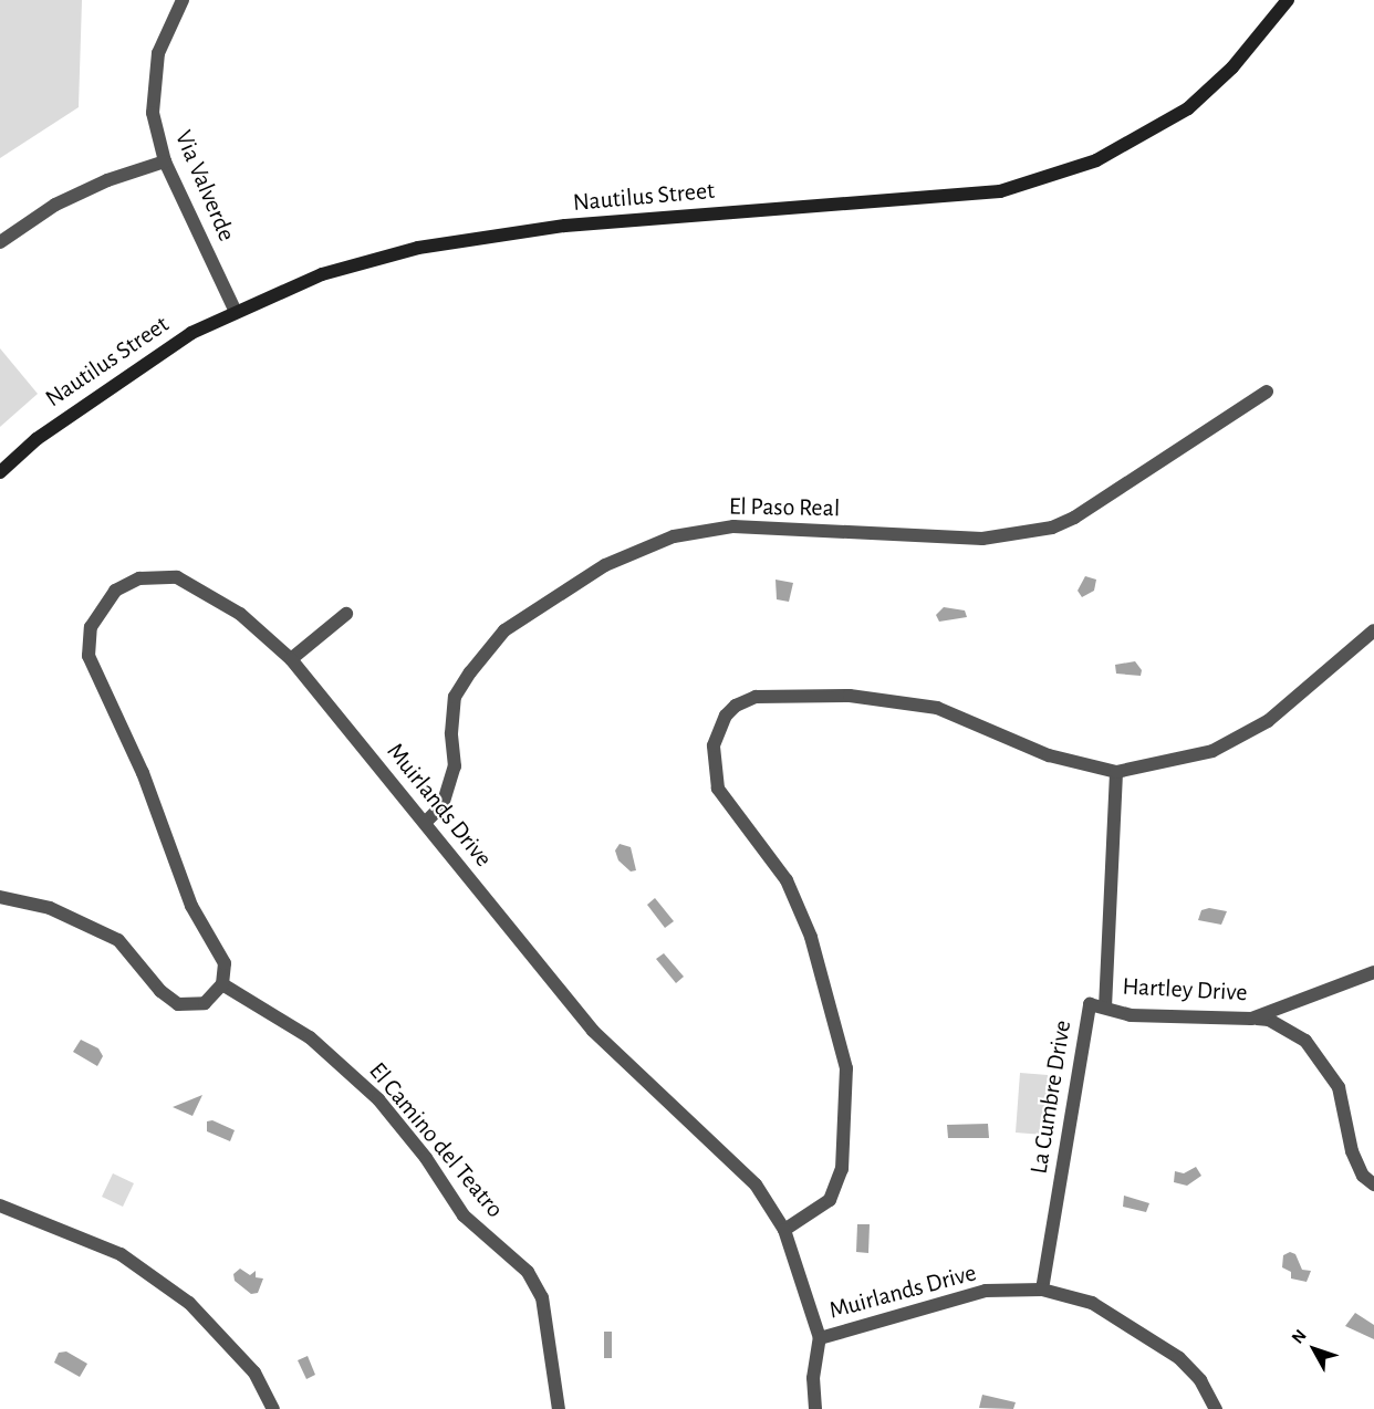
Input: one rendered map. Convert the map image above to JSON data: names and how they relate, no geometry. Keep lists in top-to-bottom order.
{
  "streets": {
    "main road": ["Nautilus Street"],
    "street": [
      "Via Valverde",
      "El Paso Real",
      "Muirlands Drive",
      "Hartley Drive",
      "La Cumbre Drive",
      "El Camino del Teatro"
    ]
  },
  "crossings": [
    ["Via Valverde", "Nautilus Street"],
    ["El Paso Real", "Muirlands Drive"],
    ["Muirlands Drive", "La Cumbre Drive"],
    ["Muirlands Drive", "El Camino del Teatro"],
    ["Hartley Drive", "La Cumbre Drive"]
  ],
  "north": "top left"
}
